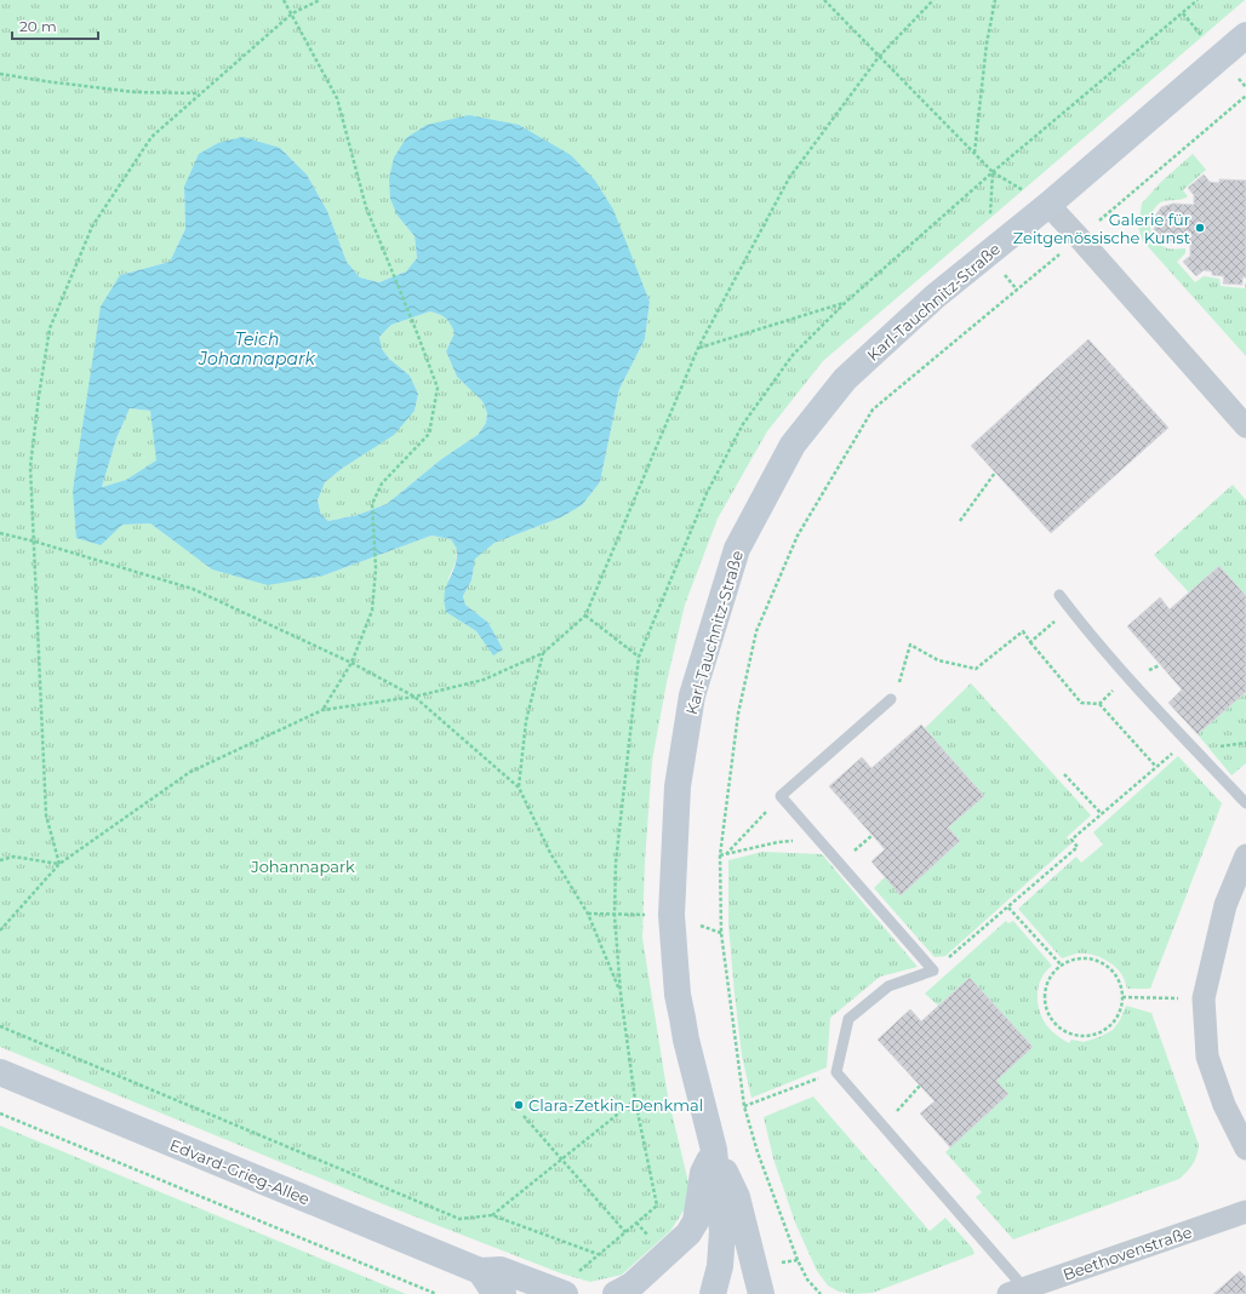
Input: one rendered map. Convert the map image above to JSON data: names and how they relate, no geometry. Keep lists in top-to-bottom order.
{
  "streets": {
    "street": ["Karl-Tauchnitz-Straße", "Edvard-Grieg-Allee", "Beethovenstraße"]
  },
  "water": ["Teich Johannapark"],
  "parks": ["Johannapark"],
  "places": ["Galerie für Zeitgenössische Kunst", "Clara-Zetkin-Denkmal"],
  "scale_bar": "20 m"
}
